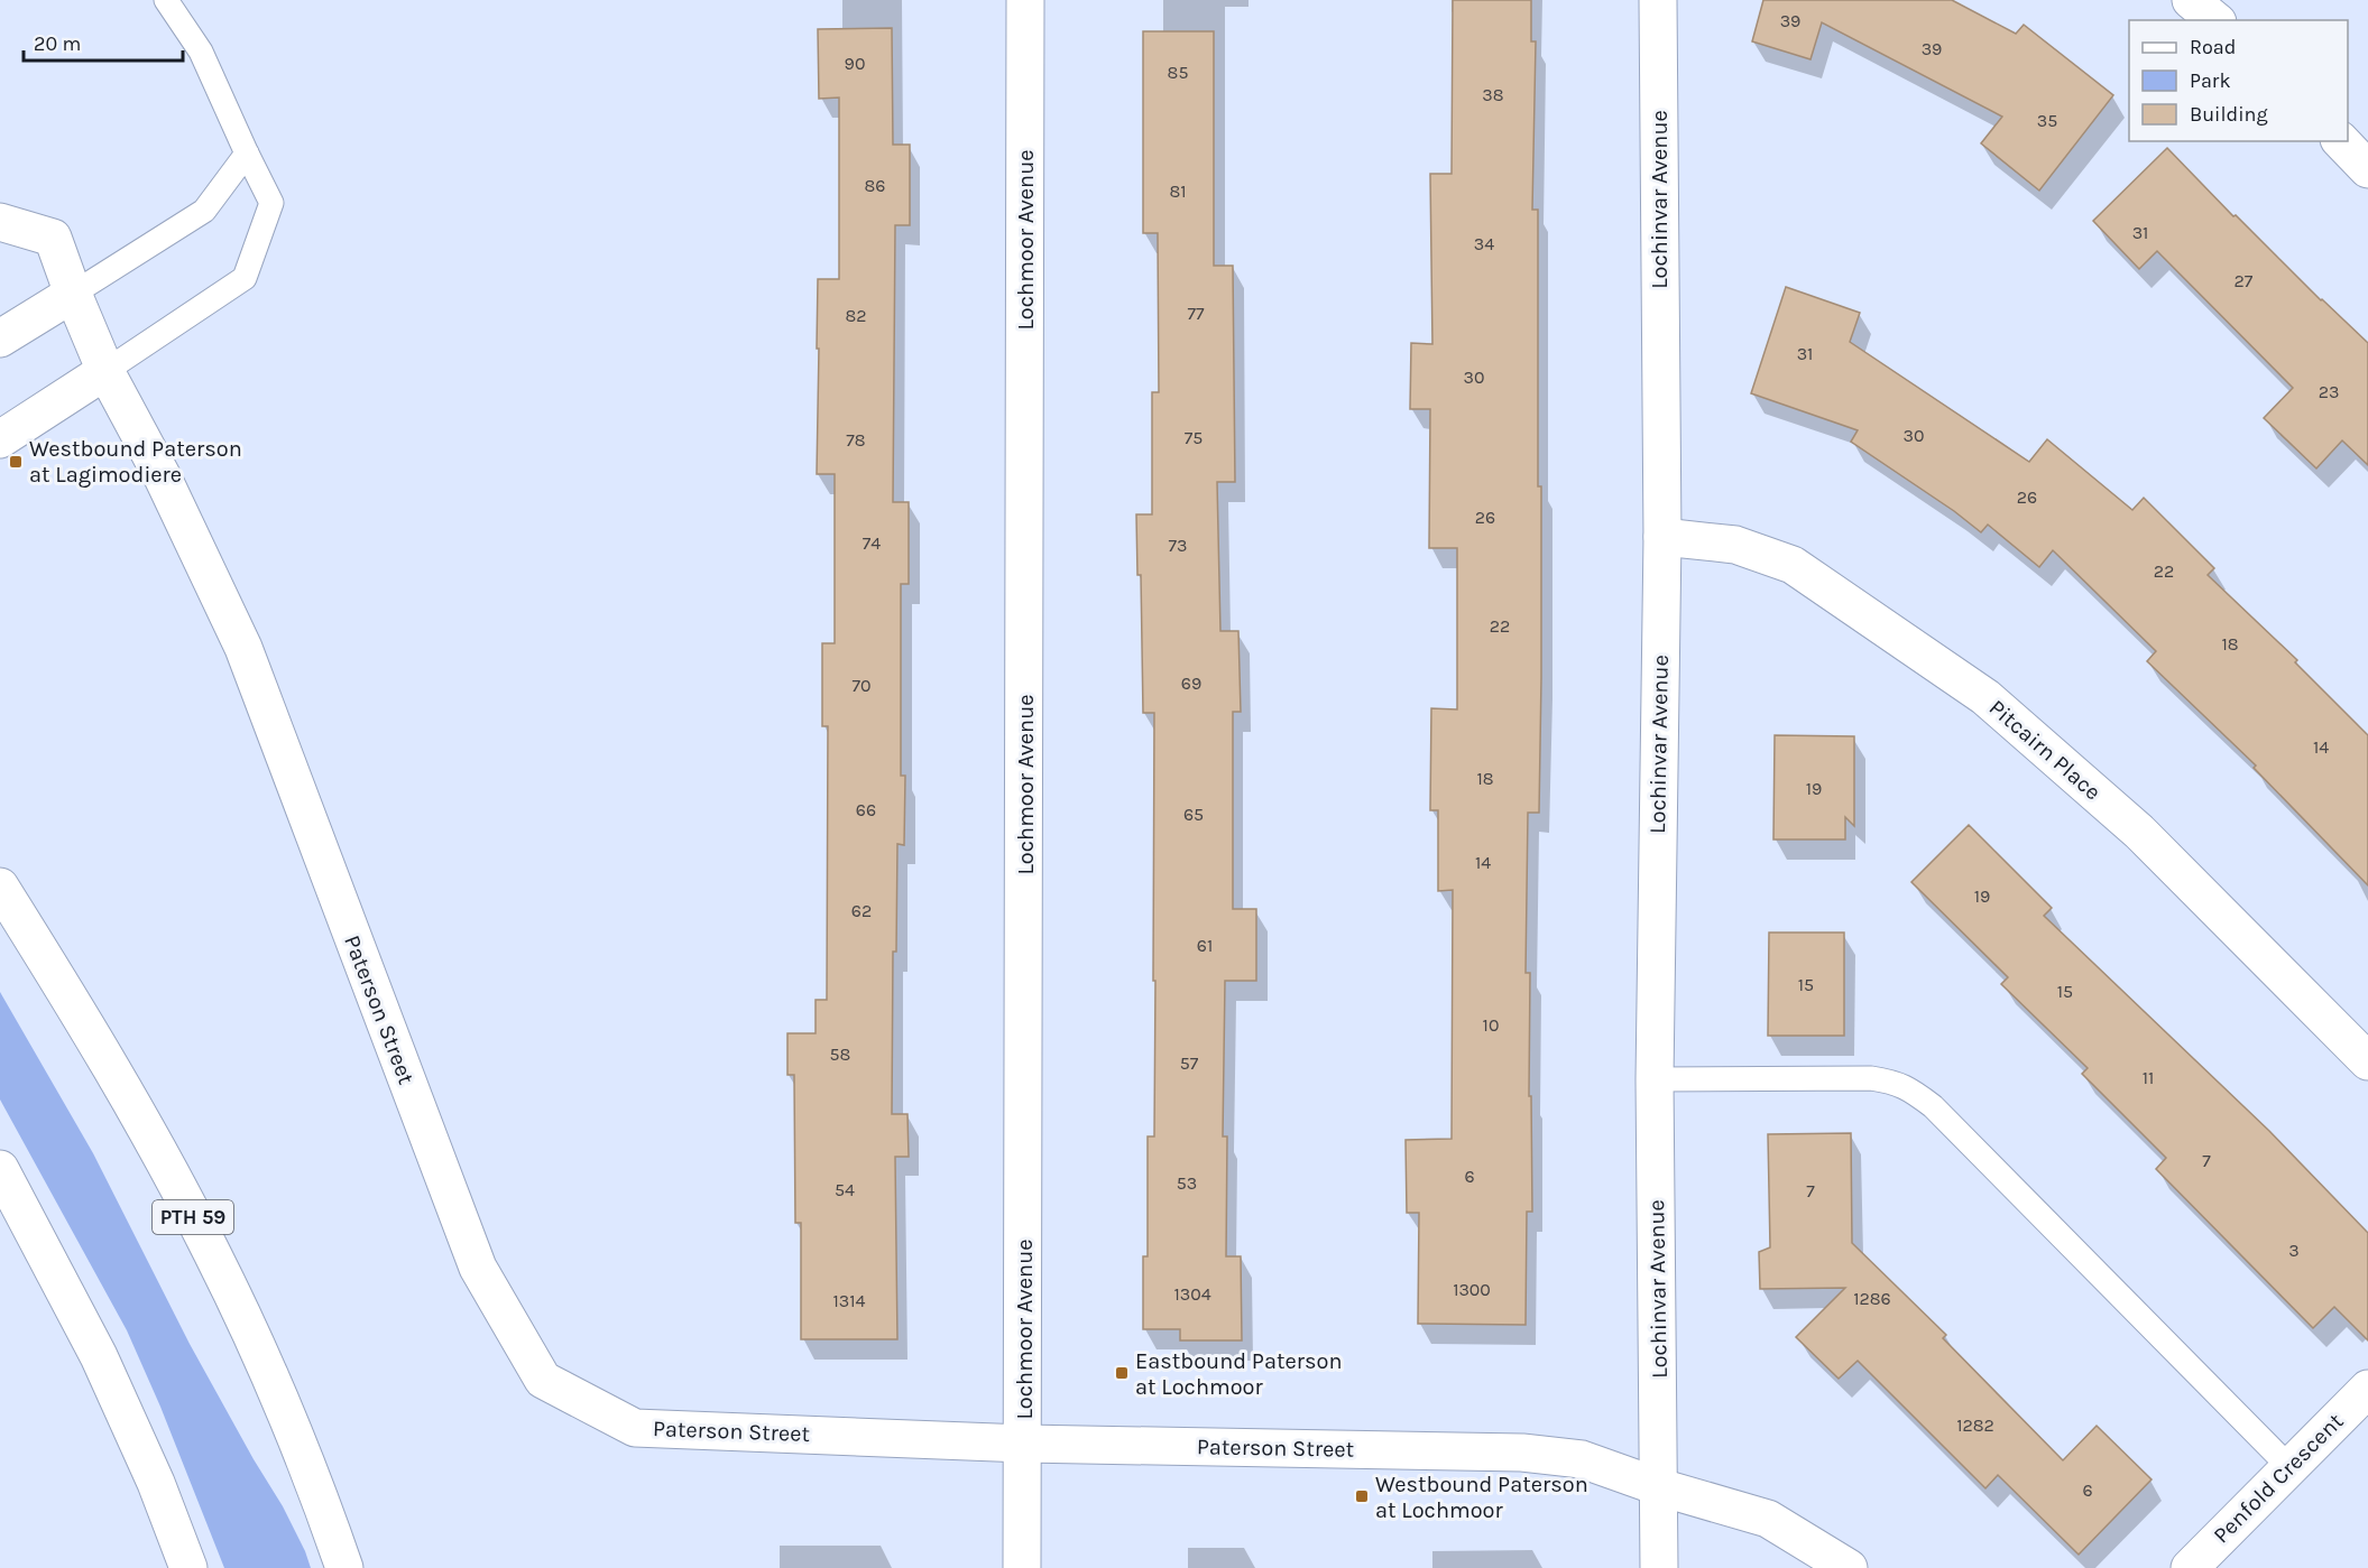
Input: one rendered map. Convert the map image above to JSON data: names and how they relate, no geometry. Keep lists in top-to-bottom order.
{
  "streets": {
    "street": [
      "Lochinvar Avenue",
      "Lochmoor Avenue",
      "Pitcairn Place",
      "Paterson Street",
      "PTH 59",
      "Penfold Crescent"
    ]
  },
  "crossings": [
    ["Lochinvar Avenue", "Pitcairn Place"],
    ["Lochinvar Avenue", "Paterson Street"],
    ["Lochmoor Avenue", "Paterson Street"]
  ],
  "places": {
    "transit": ["Westbound Paterson at Lagimodiere", "Eastbound Paterson at Lochmoor", "Westbound Paterson at Lochmoor"]
  },
  "house_numbers": [
    "39",
    "39",
    "90",
    "85",
    "38",
    "35",
    "86",
    "81",
    "31",
    "34",
    "27",
    "77",
    "82",
    "31",
    "30",
    "23",
    "30",
    "75",
    "78",
    "26",
    "26",
    "74",
    "73",
    "22",
    "22",
    "18",
    "69",
    "70",
    "14",
    "18",
    "19",
    "66",
    "65",
    "14",
    "19",
    "62",
    "61",
    "15",
    "15",
    "10",
    "58",
    "57",
    "11",
    "7",
    "6",
    "53",
    "54",
    "7",
    "3",
    "1300",
    "1304",
    "1286",
    "1314",
    "1282",
    "6"
  ],
  "legend": ["Road", "Park", "Building"],
  "scale_bar": "20 m"
}
